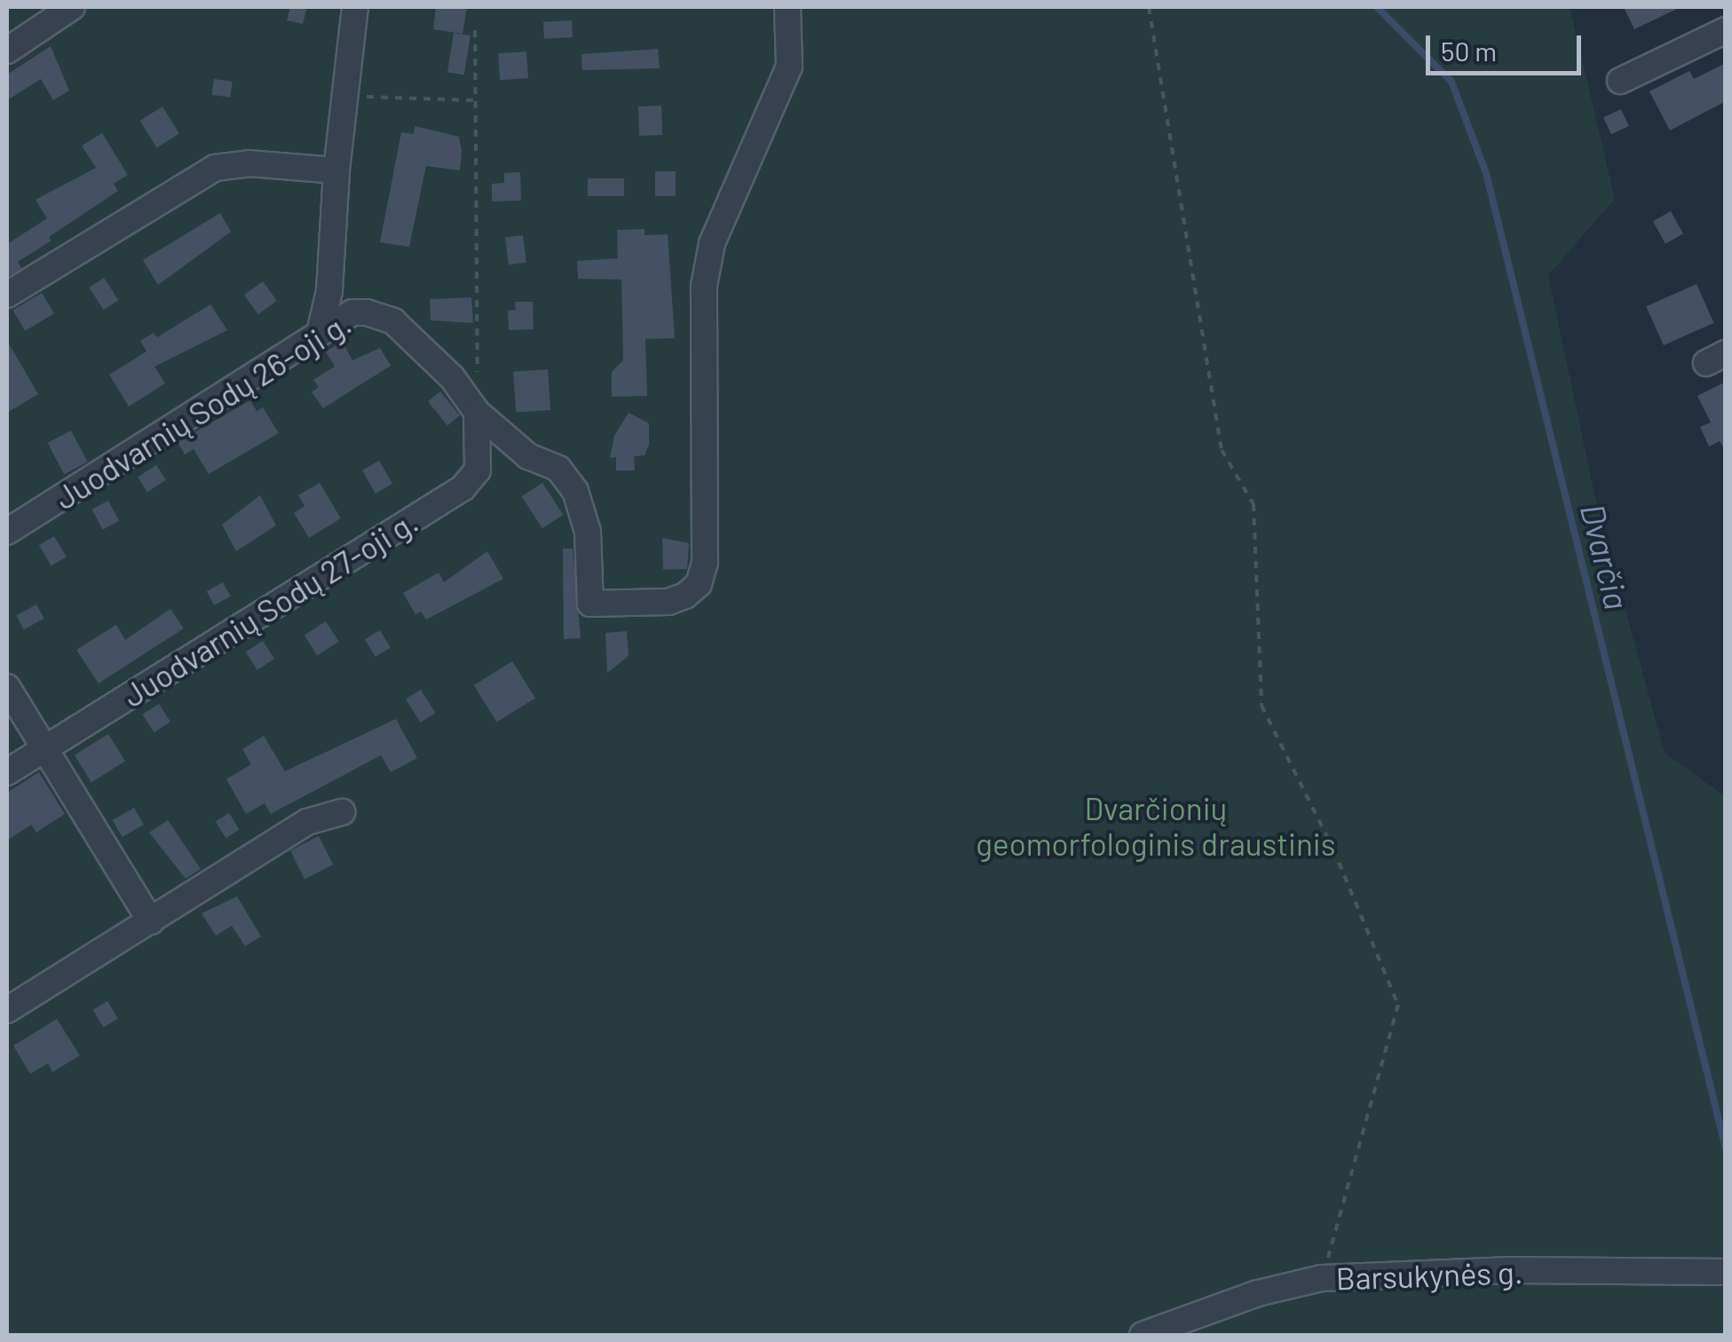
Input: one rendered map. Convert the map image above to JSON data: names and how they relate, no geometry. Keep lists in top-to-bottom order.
{
  "streets": {
    "street": ["Juodvarnių Sodų 26-oji g.", "Juodvarnių Sodų 27-oji g.", "Barsukynės g."]
  },
  "crossings": [
    ["Juodvarnių Sodų 26-oji g.", "Juodvarnių Sodų 27-oji g."]
  ],
  "water": ["Dvarčia"],
  "parks": ["Dvarčionių geomorfologinis draustinis"],
  "scale_bar": "50 m"
}
